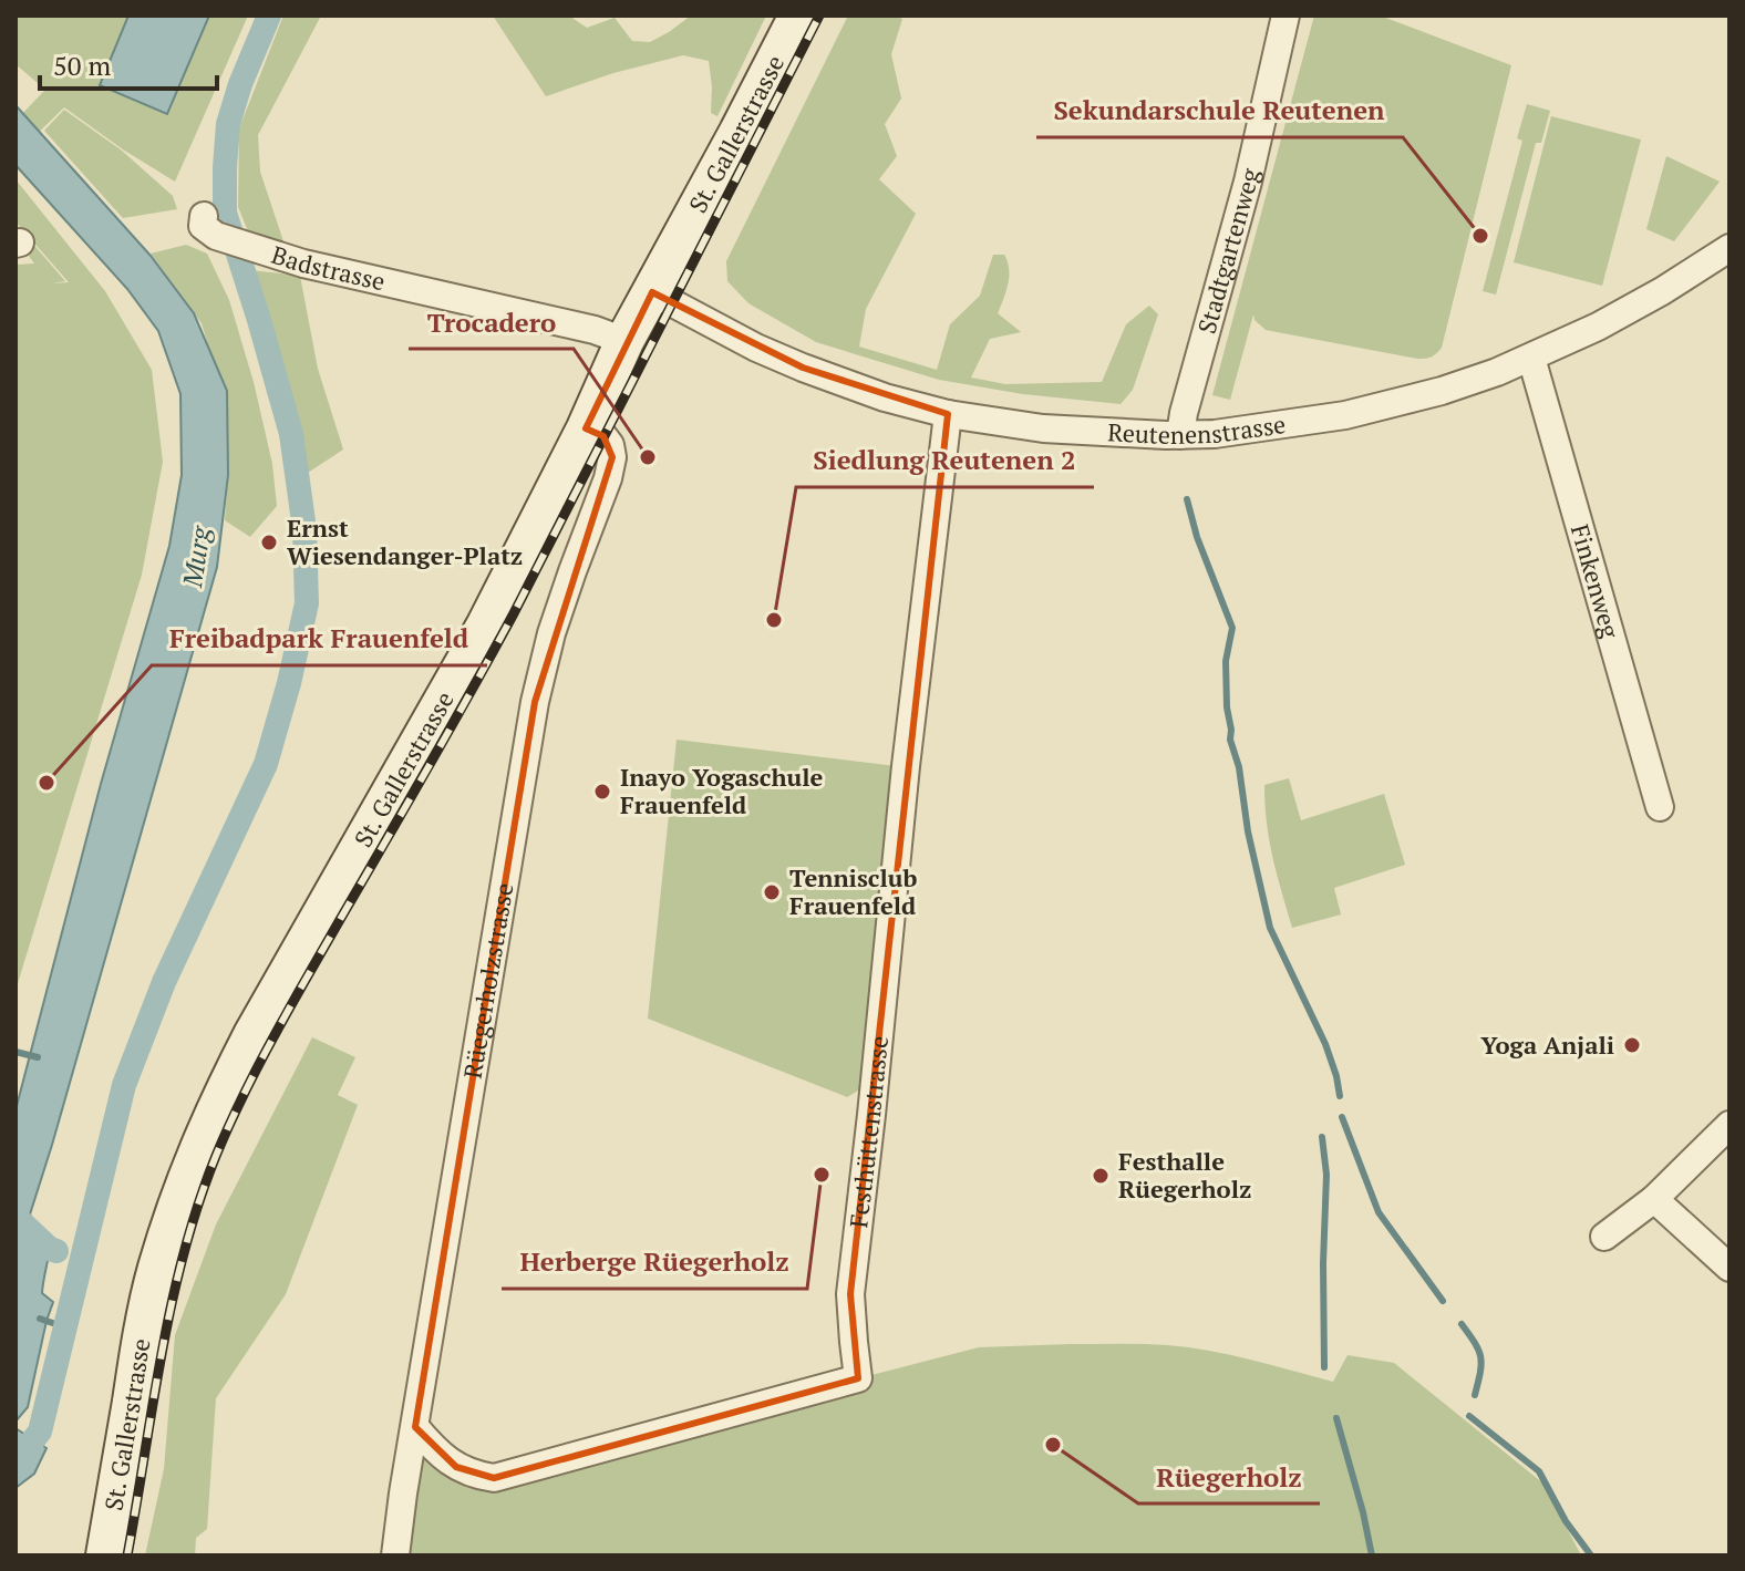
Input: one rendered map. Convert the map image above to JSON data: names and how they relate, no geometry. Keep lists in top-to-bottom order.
{
  "streets": {
    "main road": ["St. Gallerstrasse"],
    "street": [
      "Stadtgartenweg",
      "Badstrasse",
      "Reutenenstrasse",
      "Finkenweg",
      "Rüegerholzstrasse",
      "Festhüttenstrasse"
    ]
  },
  "crossings": [
    ["St. Gallerstrasse", "Badstrasse"],
    ["St. Gallerstrasse", "Reutenenstrasse"],
    ["St. Gallerstrasse", "Rüegerholzstrasse"],
    ["Stadtgartenweg", "Reutenenstrasse"],
    ["Reutenenstrasse", "Finkenweg"],
    ["Reutenenstrasse", "Festhüttenstrasse"],
    ["Rüegerholzstrasse", "Festhüttenstrasse"]
  ],
  "water": ["Murg"],
  "places": [
    "Sekundarschule Reutenen",
    "Trocadero",
    "Ernst Wiesendanger-Platz",
    "Siedlung Reutenen 2",
    "Freibadpark Frauenfeld",
    "Inayo Yogaschule Frauenfeld",
    "Tennisclub Frauenfeld",
    "Yoga Anjali",
    "Herberge Rüegerholz",
    "Festhalle Rüegerholz",
    "Rüegerholz"
  ],
  "scale_bar": "50 m"
}
